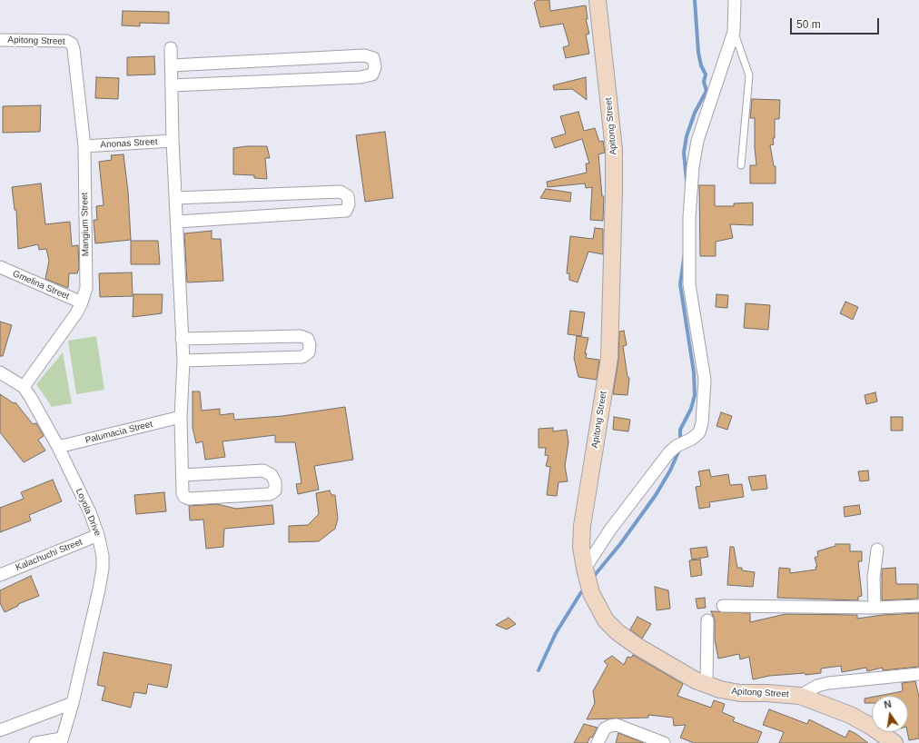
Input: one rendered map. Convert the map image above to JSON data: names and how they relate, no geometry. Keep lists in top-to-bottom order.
{
  "streets": {
    "street": [
      "Apitong Street",
      "Anonas Street",
      "Mangium Street",
      "Gmelina Street",
      "Palumacia Street",
      "Loyola Drive",
      "Kalachuchi Street"
    ]
  },
  "crossings": [
    ["Apitong Street", "Mangium Street"],
    ["Anonas Street", "Mangium Street"],
    ["Mangium Street", "Gmelina Street"],
    ["Mangium Street", "Loyola Drive"],
    ["Palumacia Street", "Loyola Drive"],
    ["Loyola Drive", "Kalachuchi Street"]
  ],
  "scale_bar": "50 m",
  "north": "top"
}
